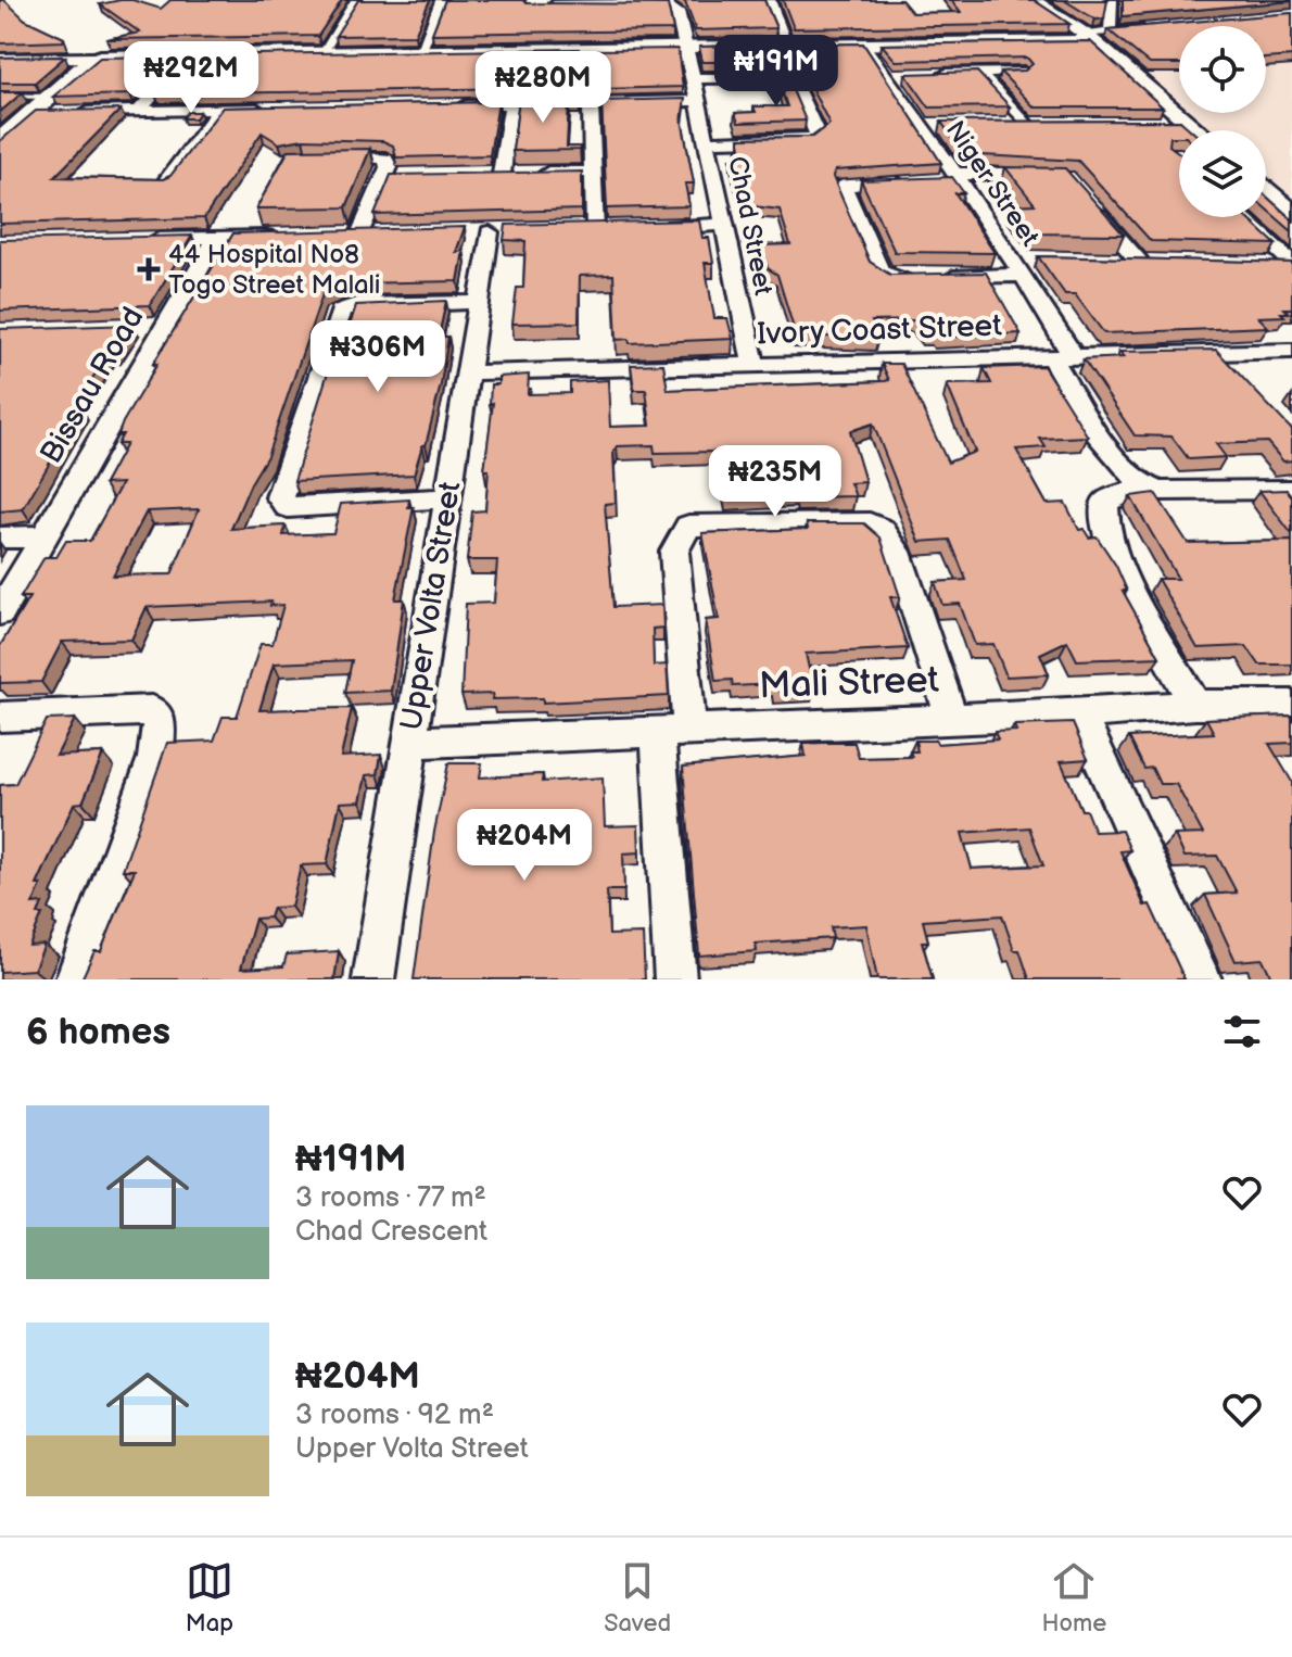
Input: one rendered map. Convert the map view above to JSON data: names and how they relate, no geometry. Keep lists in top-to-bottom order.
{
  "streets": {
    "street": [
      "Niger Street",
      "Chad Street",
      "Ivory Coast Street",
      "Bissau Road",
      "Upper Volta Street",
      "Mali Street"
    ]
  },
  "crossings": [
    ["Niger Street", "Ivory Coast Street"],
    ["Chad Street", "Ivory Coast Street"],
    ["Ivory Coast Street", "Upper Volta Street"],
    ["Upper Volta Street", "Mali Street"]
  ],
  "places": {
    "health": ["44 Hospital No8 Togo Street Malali"]
  },
  "page": {
    "price": [
      "₦191M",
      "₦292M",
      "₦280M",
      "₦306M",
      "₦235M",
      "₦204M"
    ],
    "heading": "6 homes",
    "list": [
      {
        "name": "₦191M",
        "note": "3 rooms · 77 m² · Chad Crescent"
      },
      {
        "name": "₦204M",
        "note": "3 rooms · 92 m² · Upper Volta Street"
      }
    ],
    "tabs": ["Map", "Saved", "Home"]
  }
}
